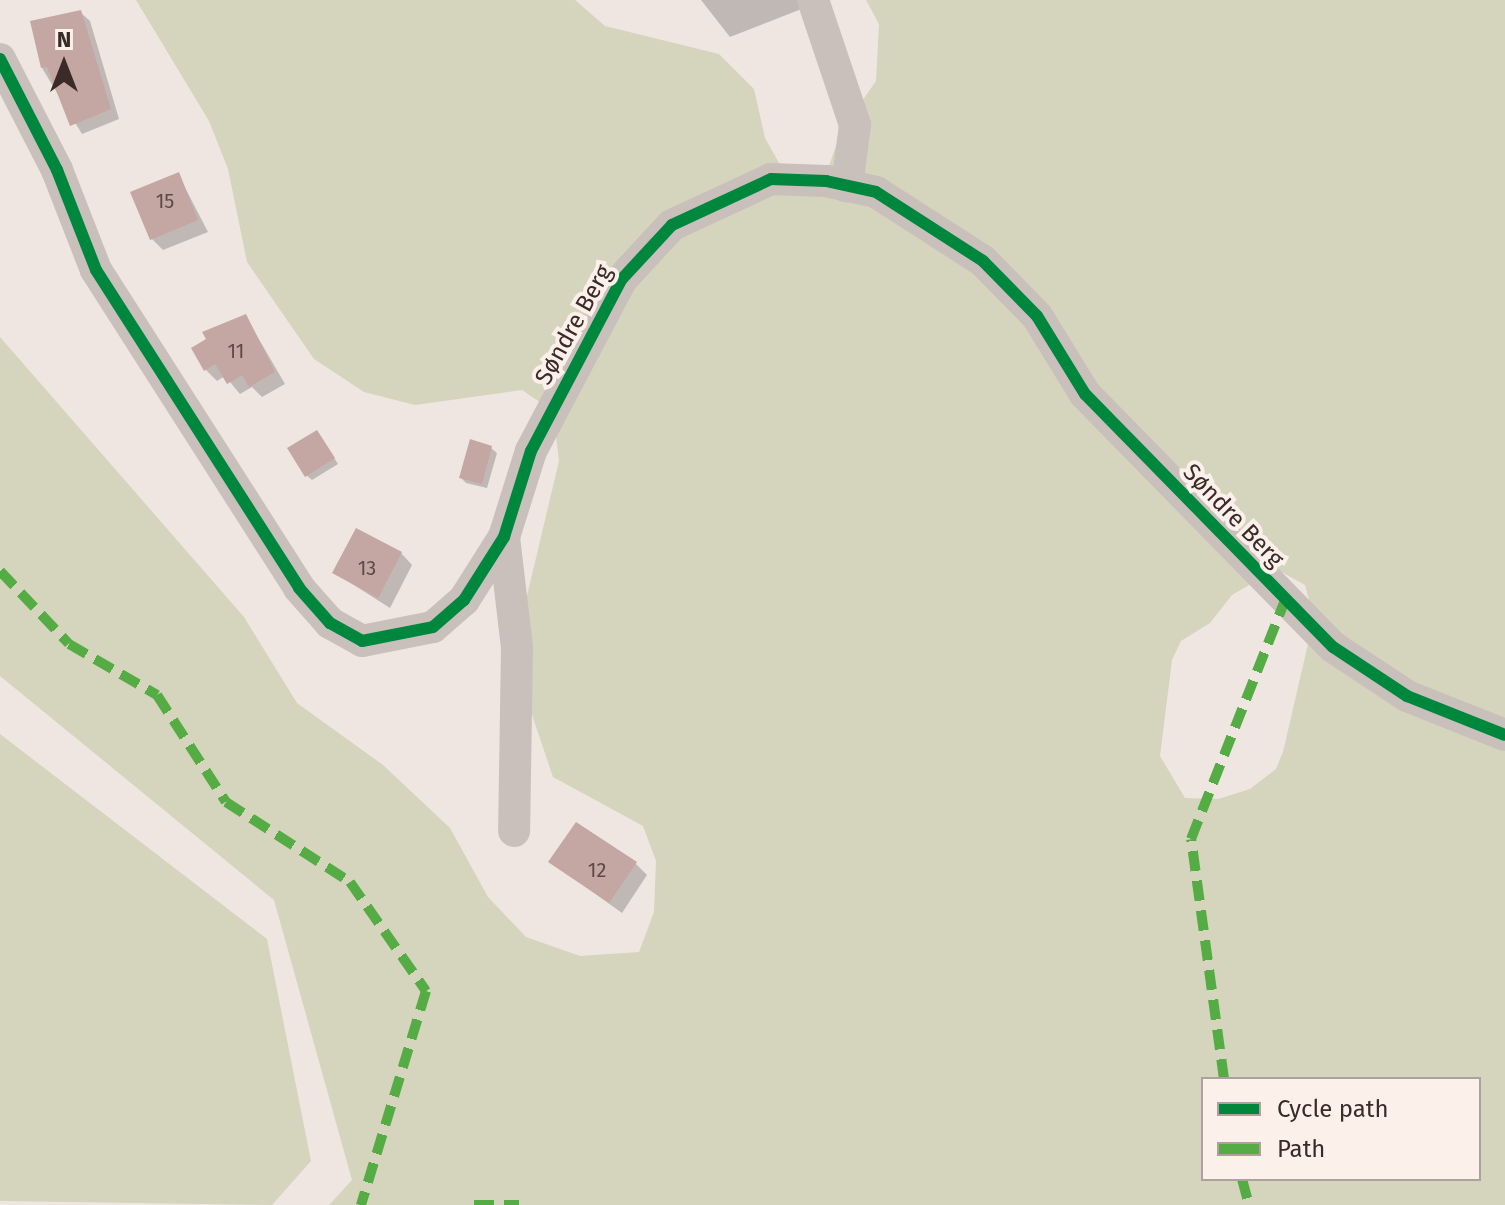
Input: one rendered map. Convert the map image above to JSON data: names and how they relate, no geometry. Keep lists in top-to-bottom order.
{
  "streets": {
    "street": ["Søndre Berg"]
  },
  "house_numbers": [
    "15",
    "11",
    "13",
    "12"
  ],
  "legend": ["Cycle path", "Path"],
  "north": "top"
}
